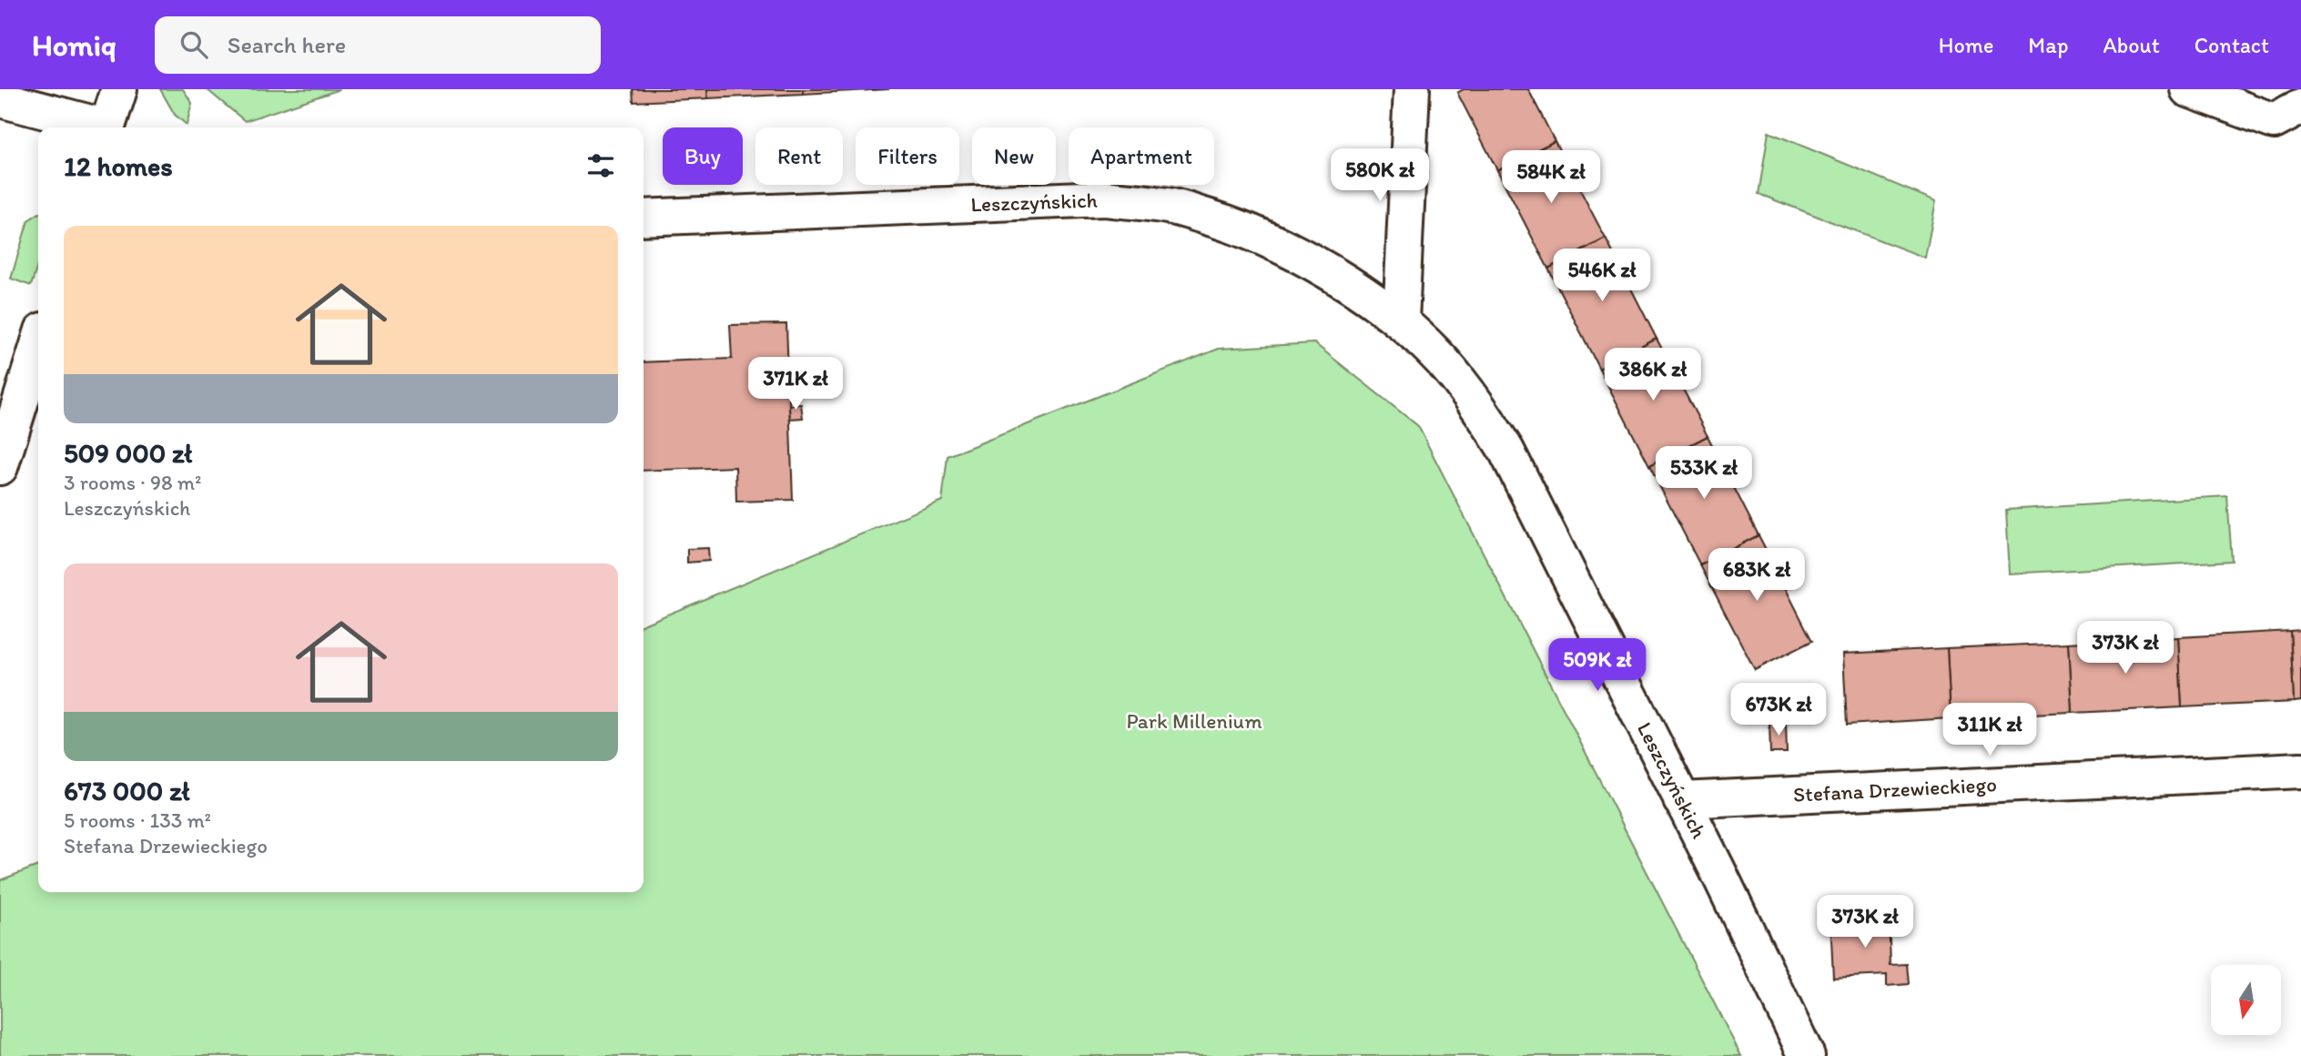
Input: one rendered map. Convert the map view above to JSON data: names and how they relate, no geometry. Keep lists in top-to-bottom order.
{
  "streets": {
    "street": ["Leszczyńskich", "Stefana Drzewieckiego"]
  },
  "crossings": [
    ["Leszczyńskich", "Stefana Drzewieckiego"]
  ],
  "parks": ["Park Millenium"],
  "north": "bottom",
  "page": {
    "header": "Homiq",
    "search": "Search here",
    "nav": [
      "Home",
      "Map",
      "About",
      "Contact"
    ],
    "chip": [
      "Buy",
      "Rent",
      "Filters",
      "New",
      "Apartment"
    ],
    "heading": "12 homes",
    "price": [
      "580K zł",
      "584K zł",
      "546K zł",
      "386K zł",
      "371K zł",
      "533K zł",
      "683K zł",
      "373K zł",
      "509K zł",
      "673K zł",
      "311K zł",
      "373K zł"
    ],
    "list": [
      {
        "name": "509 000 zł",
        "note": "3 rooms · 98 m² · Leszczyńskich"
      },
      {
        "name": "673 000 zł",
        "note": "5 rooms · 133 m² · Stefana Drzewieckiego"
      }
    ]
  }
}
